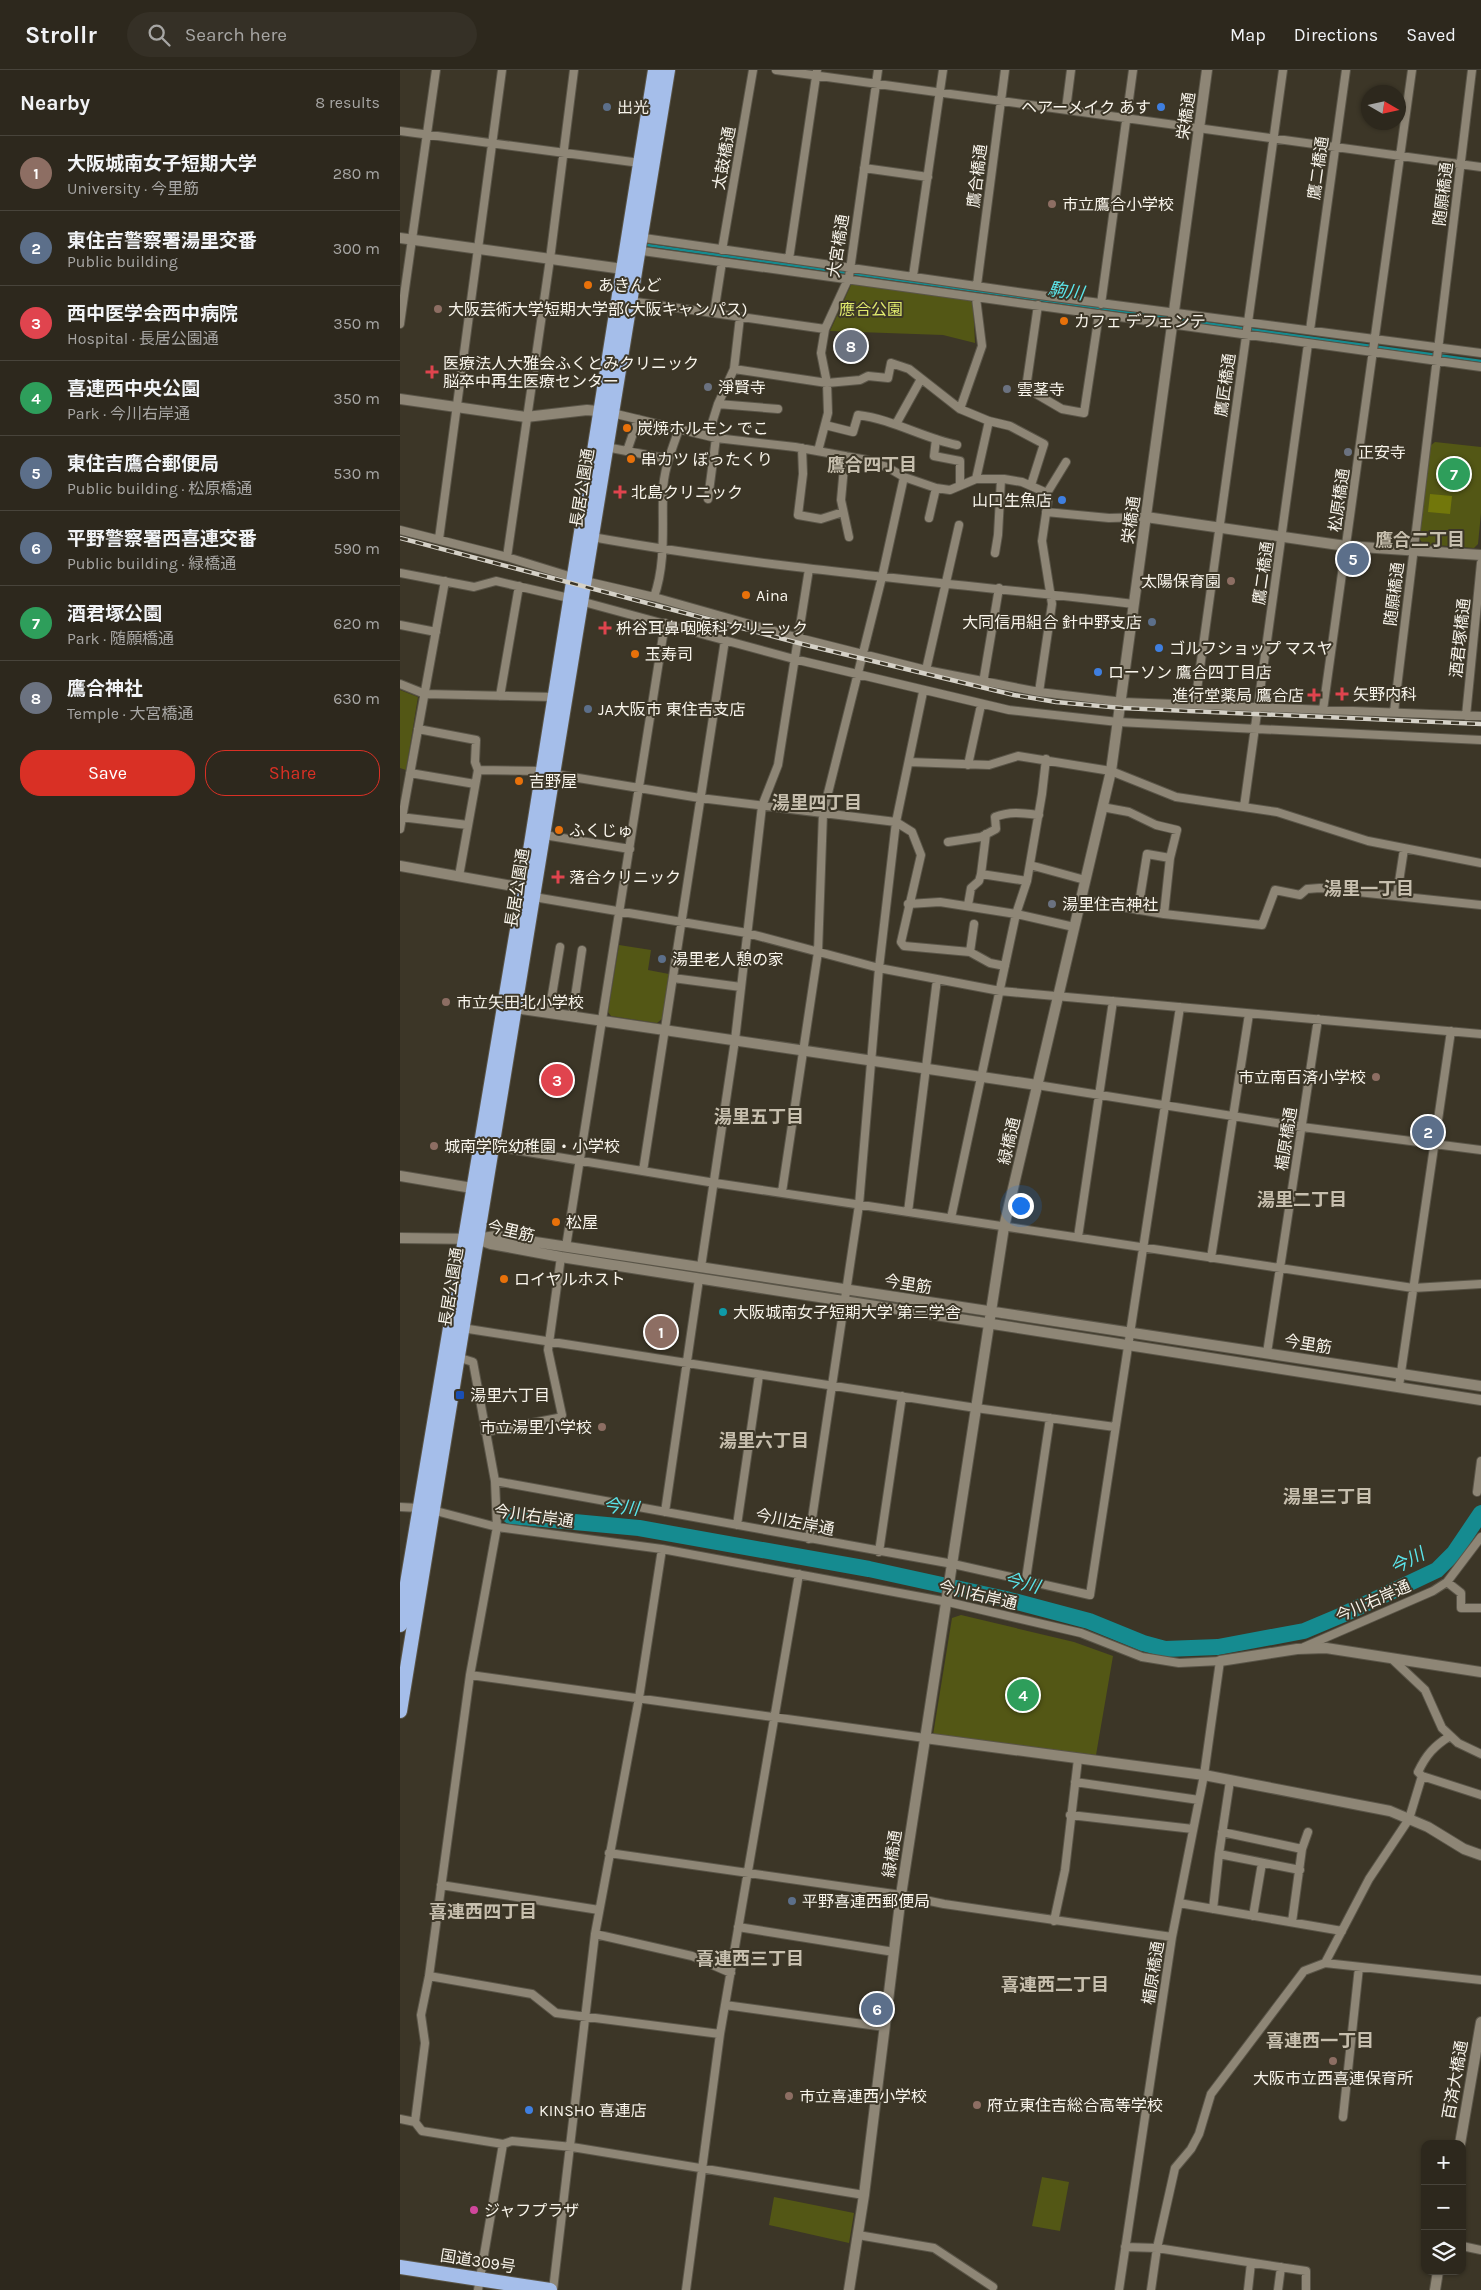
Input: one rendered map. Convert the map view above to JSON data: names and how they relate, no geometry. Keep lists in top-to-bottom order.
{
  "streets": {
    "highway": ["長居公園通", "国道309号"],
    "street": [
      "栄橋通",
      "太鼓橋通",
      "鷹二橋通",
      "鷹合橋通",
      "随願橋通",
      "大宮橋通",
      "鷹匠橋通",
      "松原橋通",
      "酒君塚橋通",
      "楯原橋通",
      "緑橋通",
      "今里筋",
      "今川右岸通",
      "今川左岸通",
      "百済大橋通"
    ]
  },
  "crossings": [
    ["栄橋通", "緑橋通"],
    ["長居公園通", "今里筋"],
    ["長居公園通", "今川右岸通"],
    ["楯原橋通", "今里筋"],
    ["楯原橋通", "今川右岸通"],
    ["緑橋通", "今里筋"],
    ["緑橋通", "今川右岸通"],
    ["緑橋通", "今川左岸通"]
  ],
  "districts": [
    "鷹合四丁目",
    "鷹合二丁目",
    "湯里四丁目",
    "湯里一丁目",
    "湯里五丁目",
    "湯里二丁目",
    "湯里六丁目",
    "湯里三丁目",
    "喜連西四丁目",
    "喜連西三丁目",
    "喜連西二丁目",
    "喜連西一丁目"
  ],
  "water": ["駒川", "今川"],
  "parks": ["應合公園"],
  "places": {
    "other": [
      "出光",
      "ヘアーメイク あす",
      "市立鷹合小学校",
      "あきんど",
      "大阪芸術大学短期大学部(大阪キャンパス)",
      "カフェ デフェンテ",
      "淨賢寺",
      "雲茎寺",
      "炭焼ホルモン でこ",
      "正安寺",
      "串カツ ぼったくり",
      "山口生魚店",
      "太陽保育園",
      "Aina",
      "大同信用組合 針中野支店",
      "ゴルフショップ マスヤ",
      "玉寿司",
      "ローソン 鷹合四丁目店",
      "JA大阪市 東住吉支店",
      "吉野屋",
      "ふくじゅ",
      "湯里住吉神社",
      "湯里老人憩の家",
      "市立矢田北小学校",
      "市立南百済小学校",
      "城南学院幼稚園・小学校",
      "松屋",
      "ロイヤルホスト",
      "大阪城南女子短期大学 第三学舎",
      "市立湯里小学校",
      "平野喜連西郵便局",
      "大阪市立西喜連保育所",
      "市立喜連西小学校",
      "府立東住吉総合高等学校",
      "KINSHO 喜連店",
      "ジャフプラザ"
    ],
    "health": [
      "医療法人大雅会ふくとみクリニック 脳卒中再生医療センター",
      "北島クリニック",
      "枡谷耳鼻咽喉科クリニック",
      "矢野内科",
      "進行堂薬局 鷹合店",
      "落合クリニック"
    ],
    "transit": ["湯里六丁目"]
  },
  "north": "right",
  "page": {
    "header": "Strollr",
    "search": "Search here",
    "nav": ["Map", "Directions", "Saved"],
    "heading": ["Nearby", "8 results"],
    "list": [
      {
        "mark": "1",
        "name": "大阪城南女子短期大学",
        "note": "University · 今里筋",
        "value": "280 m"
      },
      {
        "mark": "2",
        "name": "東住吉警察署湯里交番",
        "note": "Public building",
        "value": "300 m"
      },
      {
        "mark": "3",
        "name": "西中医学会西中病院",
        "note": "Hospital · 長居公園通",
        "value": "350 m"
      },
      {
        "mark": "4",
        "name": "喜連西中央公園",
        "note": "Park · 今川右岸通",
        "value": "350 m"
      },
      {
        "mark": "5",
        "name": "東住吉鷹合郵便局",
        "note": "Public building · 松原橋通",
        "value": "530 m"
      },
      {
        "mark": "6",
        "name": "平野警察署西喜連交番",
        "note": "Public building · 緑橋通",
        "value": "590 m"
      },
      {
        "mark": "7",
        "name": "酒君塚公園",
        "note": "Park · 随願橋通",
        "value": "620 m"
      },
      {
        "mark": "8",
        "name": "鷹合神社",
        "note": "Temple · 大宮橋通",
        "value": "630 m"
      }
    ],
    "pins": [
      "8",
      "7",
      "5",
      "3",
      "2",
      "1",
      "4",
      "6"
    ],
    "buttons": ["Save", "Share"],
    "map_buttons": ["+", "−"]
  }
}
